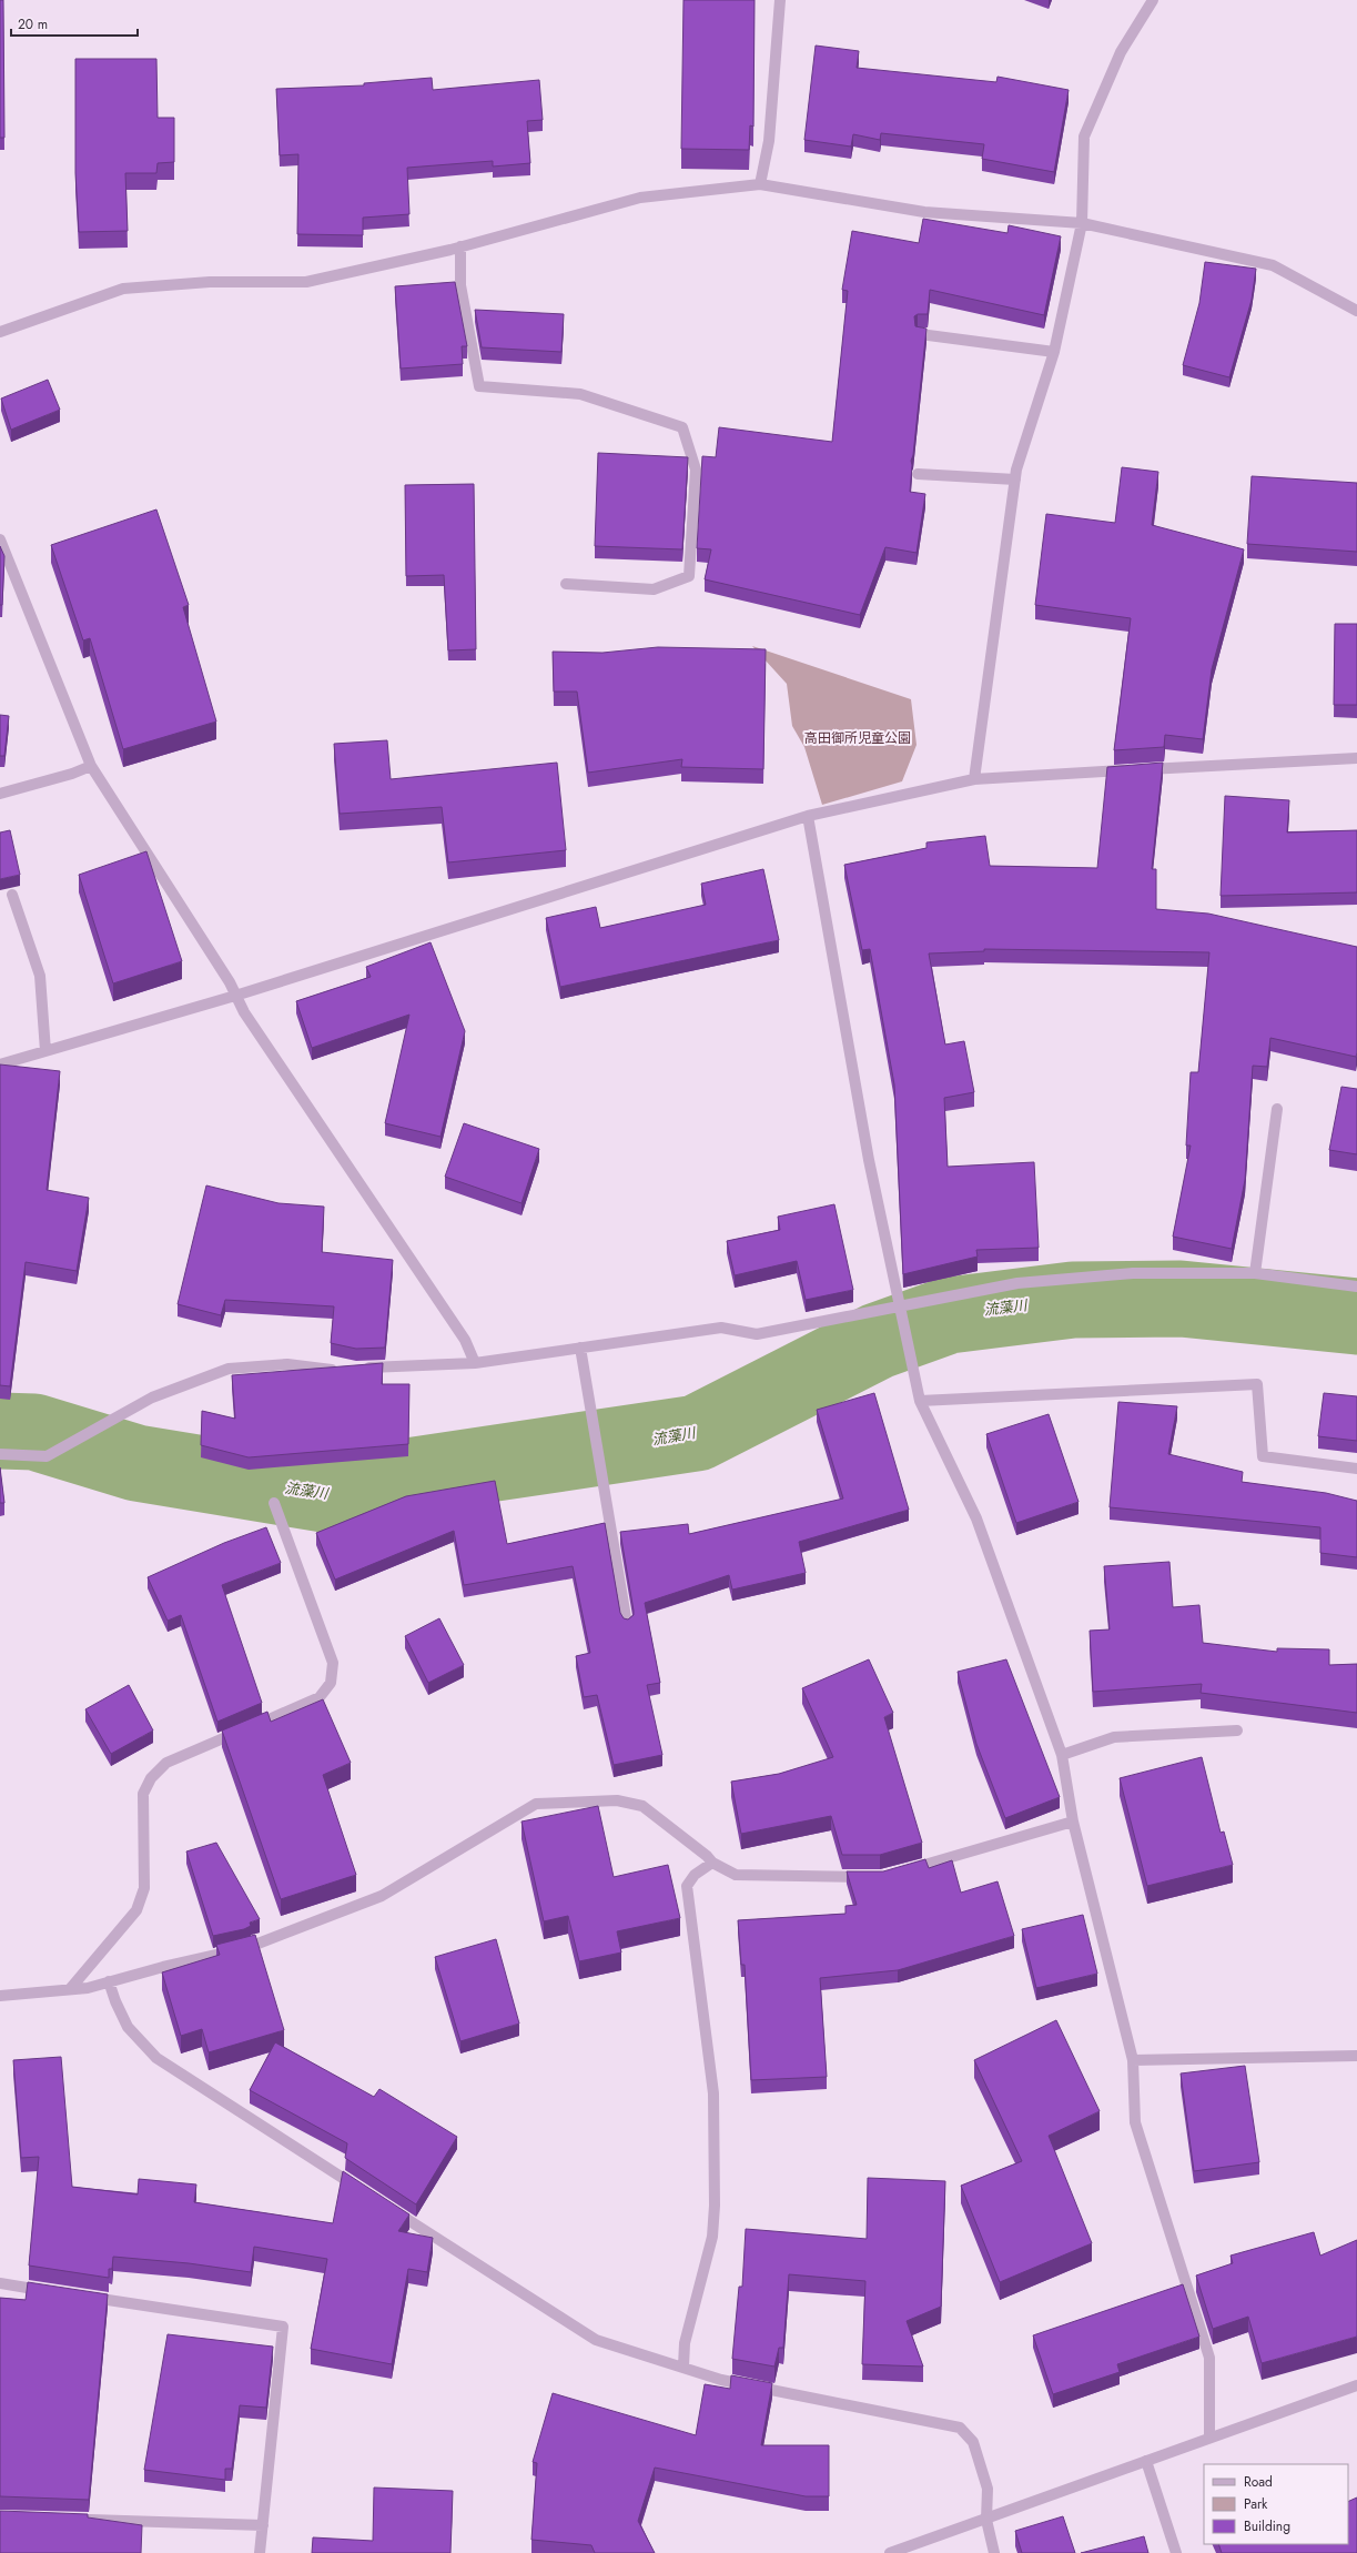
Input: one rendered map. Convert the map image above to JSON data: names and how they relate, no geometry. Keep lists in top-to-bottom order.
{
  "water": ["流藻川"],
  "parks": ["高田御所児童公園"],
  "legend": ["Road", "Park", "Building"],
  "scale_bar": "20 m"
}
